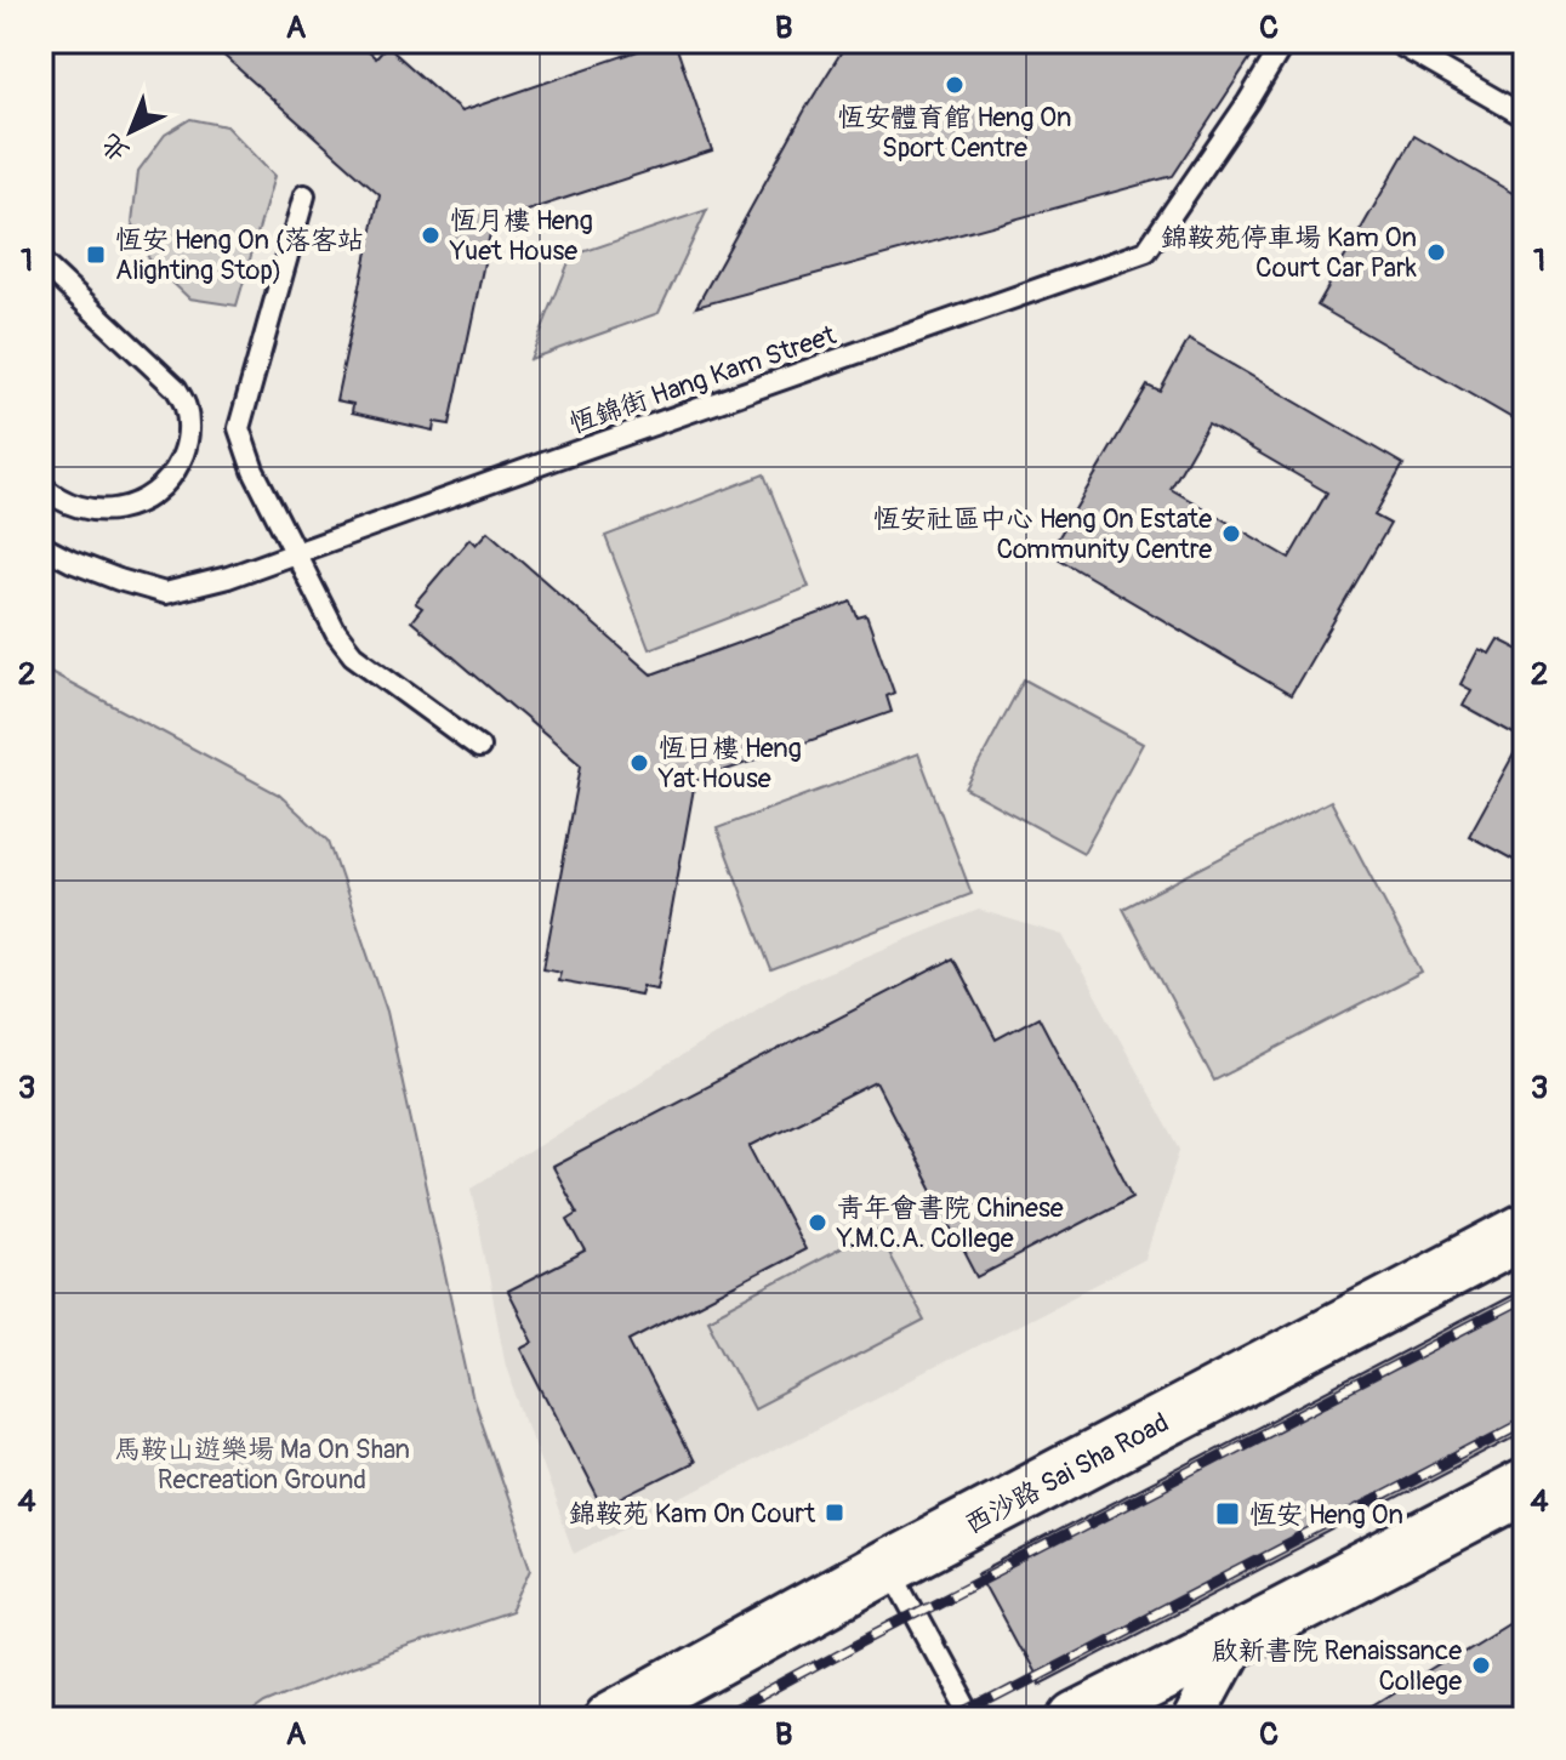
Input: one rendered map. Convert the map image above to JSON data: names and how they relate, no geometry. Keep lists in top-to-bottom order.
{
  "streets": {
    "main road": ["西沙路 Sai Sha Road"],
    "lane": ["恆錦街 Hang Kam Street"]
  },
  "parks": ["馬鞍山遊樂場 Ma On Shan Recreation Ground"],
  "places": {
    "other": [
      "恆安體育館 Heng On Sport Centre",
      "恆月樓 Heng Yuet House",
      "錦鞍苑停車場 Kam On Court Car Park",
      "恆安社區中心 Heng On Estate Community Centre",
      "恆日樓 Heng Yat House",
      "青年會書院 Chinese Y.M.C.A. College",
      "啟新書院 Renaissance College"
    ],
    "transit": ["恆安 Heng On (落客站 Alighting Stop)", "錦鞍苑 Kam On Court", "恆安 Heng On"]
  },
  "north": "bottom left",
  "grid": {
    "columns": ["A", "B", "C"],
    "rows": [
      "1",
      "2",
      "3",
      "4"
    ]
  }
}
